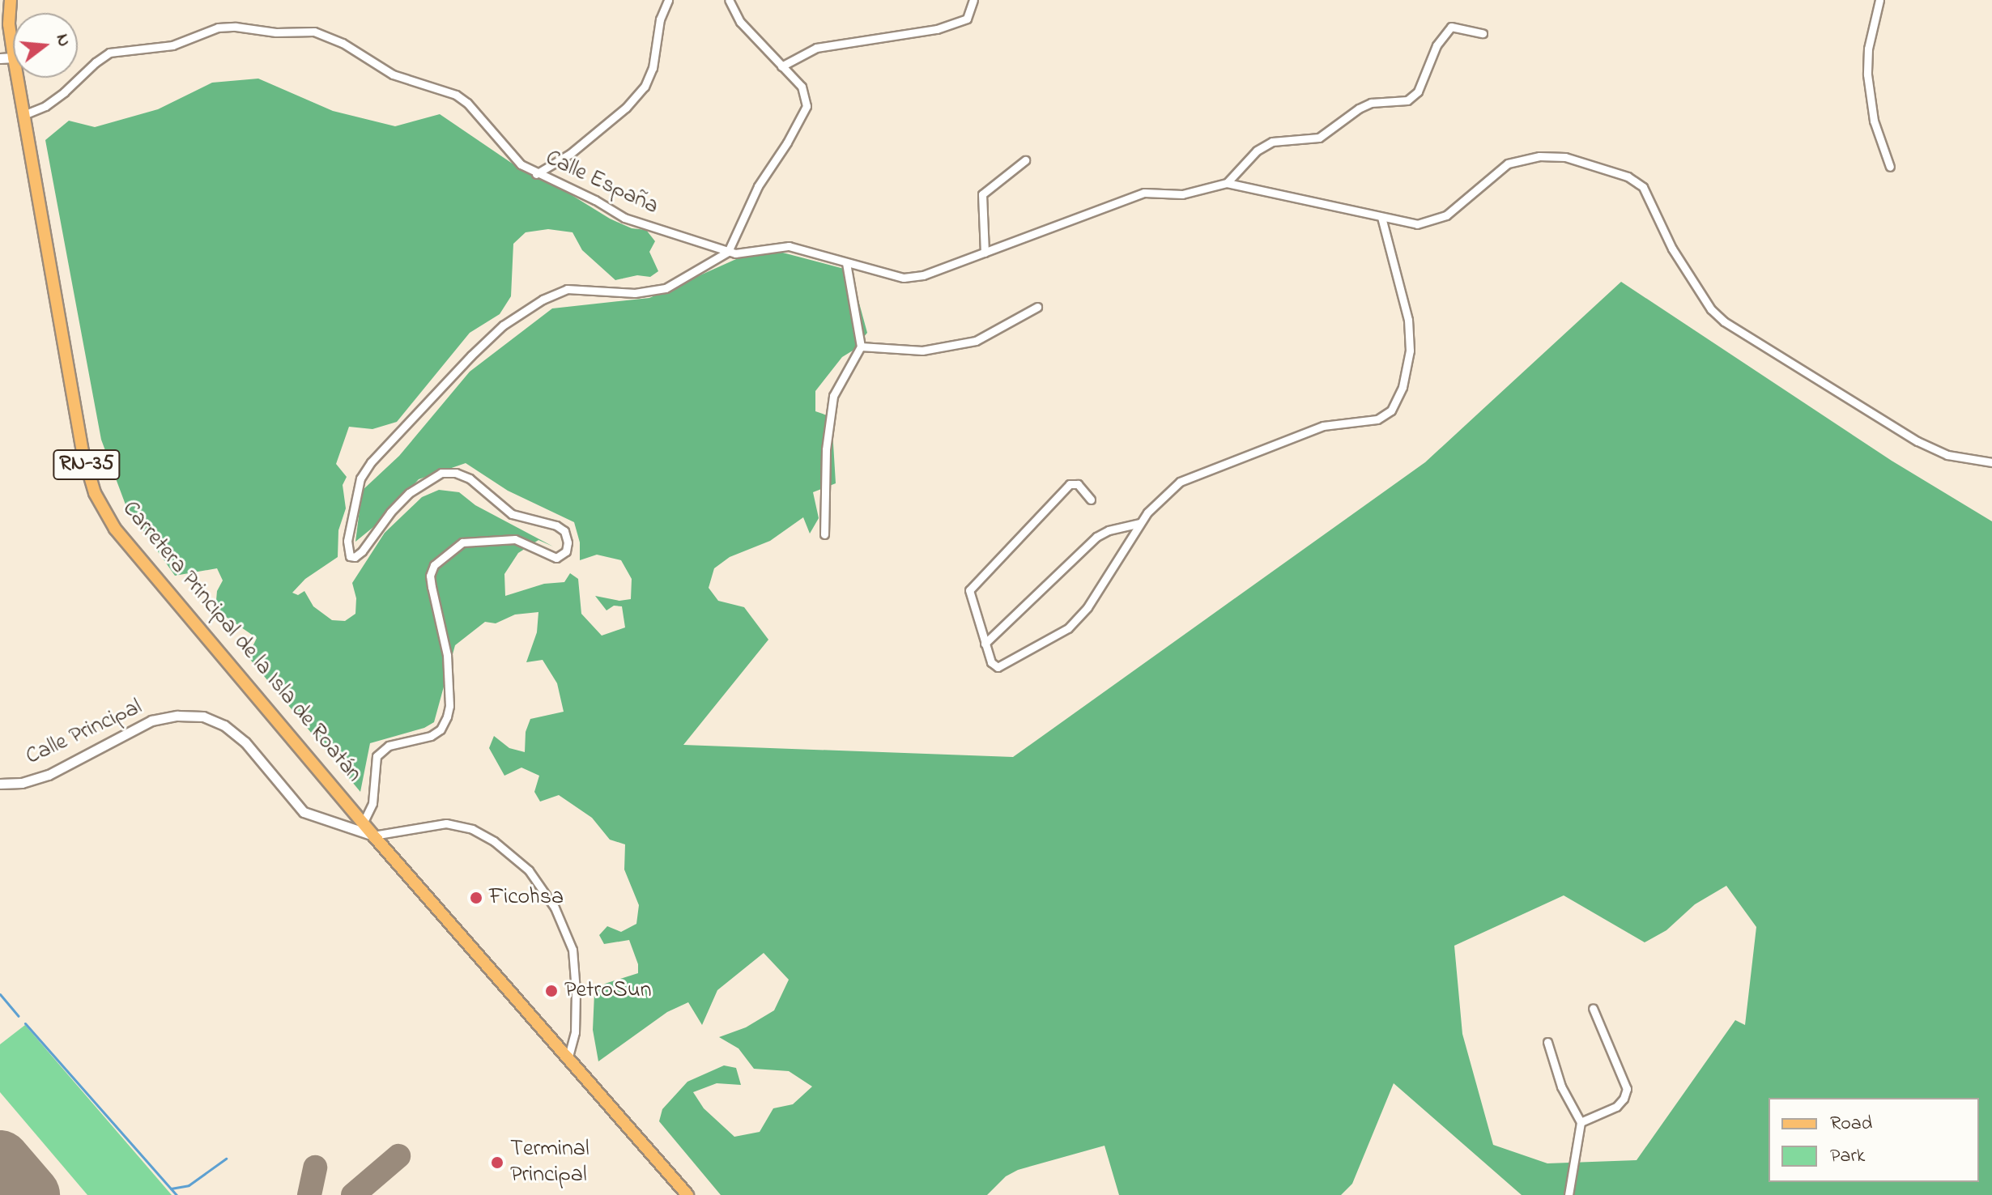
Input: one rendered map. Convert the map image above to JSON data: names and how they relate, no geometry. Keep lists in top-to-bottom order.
{
  "streets": {
    "main road": ["RN-35", "Carretera Principal de la Isla de Roatán"],
    "street": ["Calle España", "Calle Principal"]
  },
  "crossings": [
    ["Calle España", "Carretera Principal de la Isla de Roatán"],
    ["Carretera Principal de la Isla de Roatán", "Calle Principal"]
  ],
  "places": ["Ficohsa", "PetroSun", "Terminal Principal"],
  "legend": ["Road", "Park"],
  "north": "right"
}
